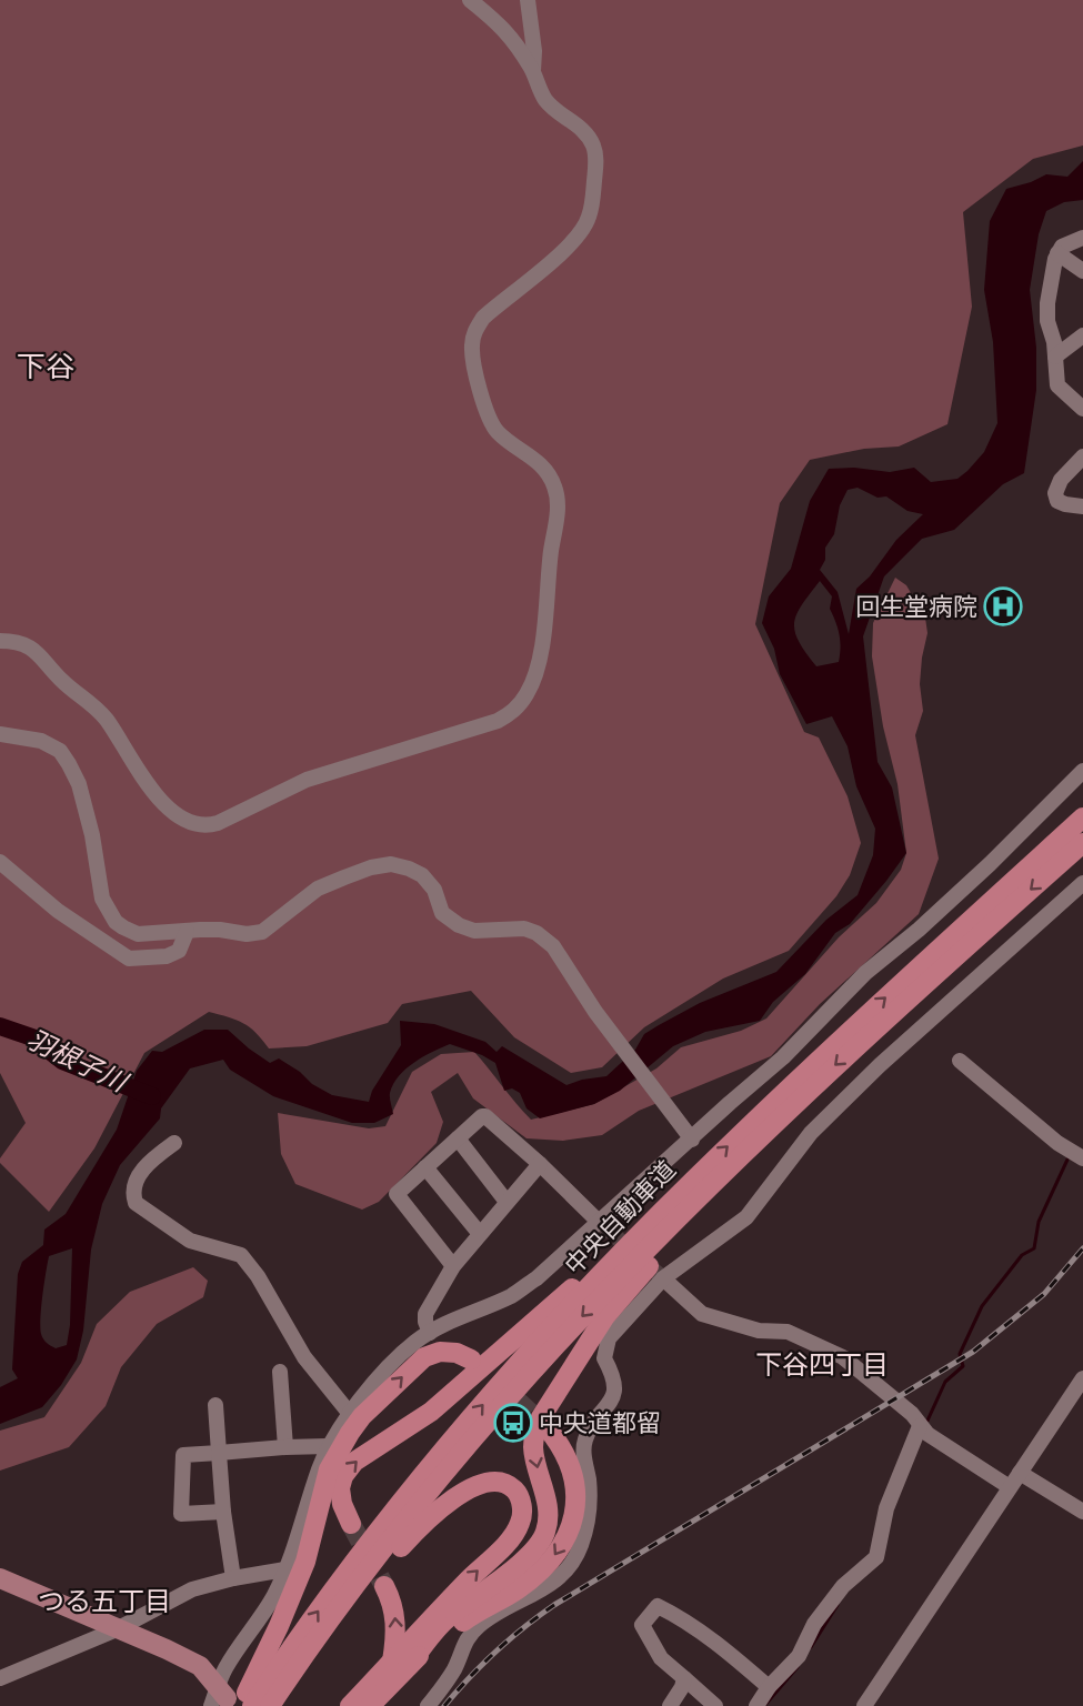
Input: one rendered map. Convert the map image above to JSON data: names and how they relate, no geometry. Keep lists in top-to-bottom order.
{
  "streets": {
    "highway": ["中央自動車道"]
  },
  "districts": ["下谷", "下谷四丁目", "つる五丁目"],
  "water": ["羽根子川"],
  "places": {
    "hospital": ["回生堂病院"],
    "bus stop": ["中央道都留"]
  }
}
